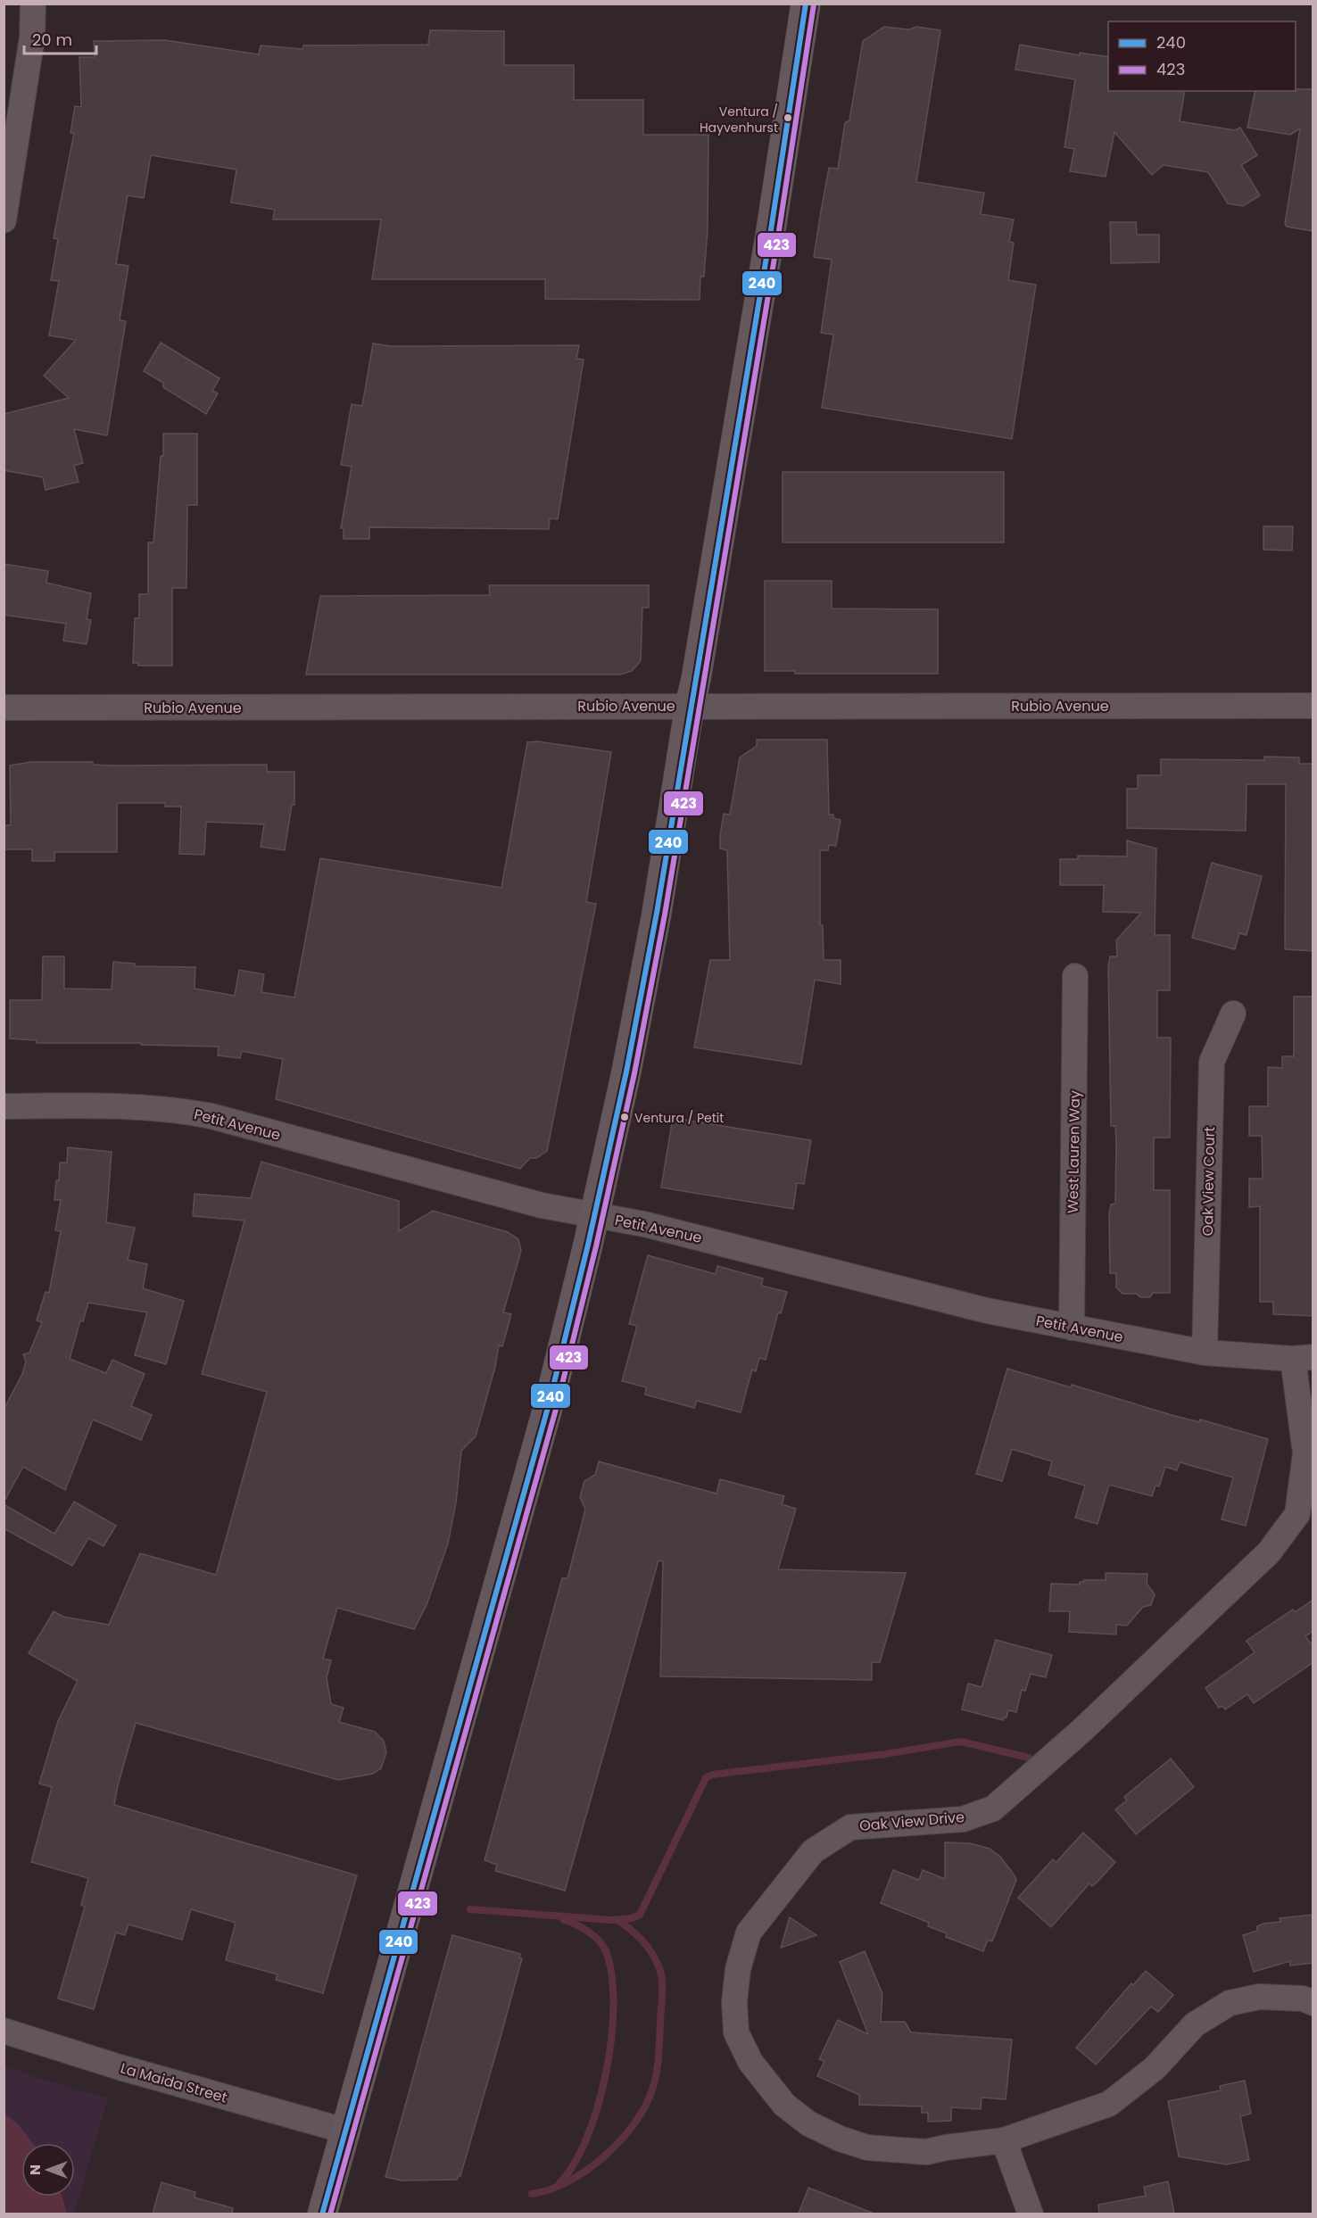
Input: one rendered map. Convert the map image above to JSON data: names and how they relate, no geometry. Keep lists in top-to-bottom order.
{
  "streets": {
    "street": [
      "Rubio Avenue",
      "Petit Avenue",
      "West Lauren Way",
      "Oak View Court",
      "Oak View Drive",
      "La Maida Street"
    ]
  },
  "crossings": [
    ["Petit Avenue", "West Lauren Way"],
    ["Petit Avenue", "Oak View Court"],
    ["Petit Avenue", "Oak View Drive"]
  ],
  "places": ["Ventura / Hayvenhurst", "Ventura / Petit"],
  "lines": ["transit line 240", "transit line 423"],
  "legend": ["240", "423"],
  "scale_bar": "20 m",
  "north": "left"
}
